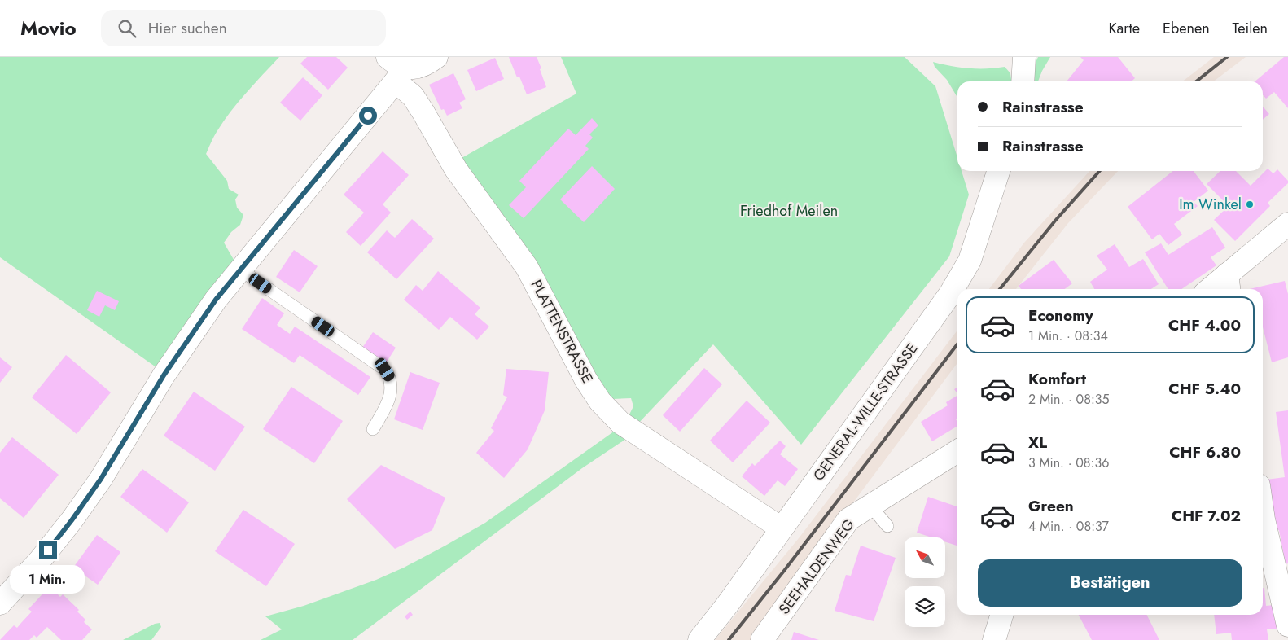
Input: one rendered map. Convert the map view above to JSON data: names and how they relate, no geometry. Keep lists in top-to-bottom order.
{
  "streets": {
    "street": ["PLATTENSTRASSE", "GENERAL-WILLE-STRASSE", "SEEHALDENWEG"]
  },
  "crossings": [
    ["PLATTENSTRASSE", "GENERAL-WILLE-STRASSE"]
  ],
  "parks": ["Friedhof Meilen"],
  "places": ["Im Winkel"],
  "north": "top left",
  "page": {
    "header": "Movio",
    "search": "Hier suchen",
    "nav": ["Karte", "Ebenen", "Teilen"],
    "banner": ["Rainstrasse", "Rainstrasse"],
    "list": [
      {
        "name": "Economy",
        "note": "1 Min. · 08:34",
        "value": "CHF 4.00"
      },
      {
        "name": "Komfort",
        "note": "2 Min. · 08:35",
        "value": "CHF 5.40"
      },
      {
        "name": "XL",
        "note": "3 Min. · 08:36",
        "value": "CHF 6.80"
      },
      {
        "name": "Green",
        "note": "4 Min. · 08:37",
        "value": "CHF 7.02"
      }
    ],
    "buttons": "Bestätigen",
    "bubble": "1 Min."
  }
}
